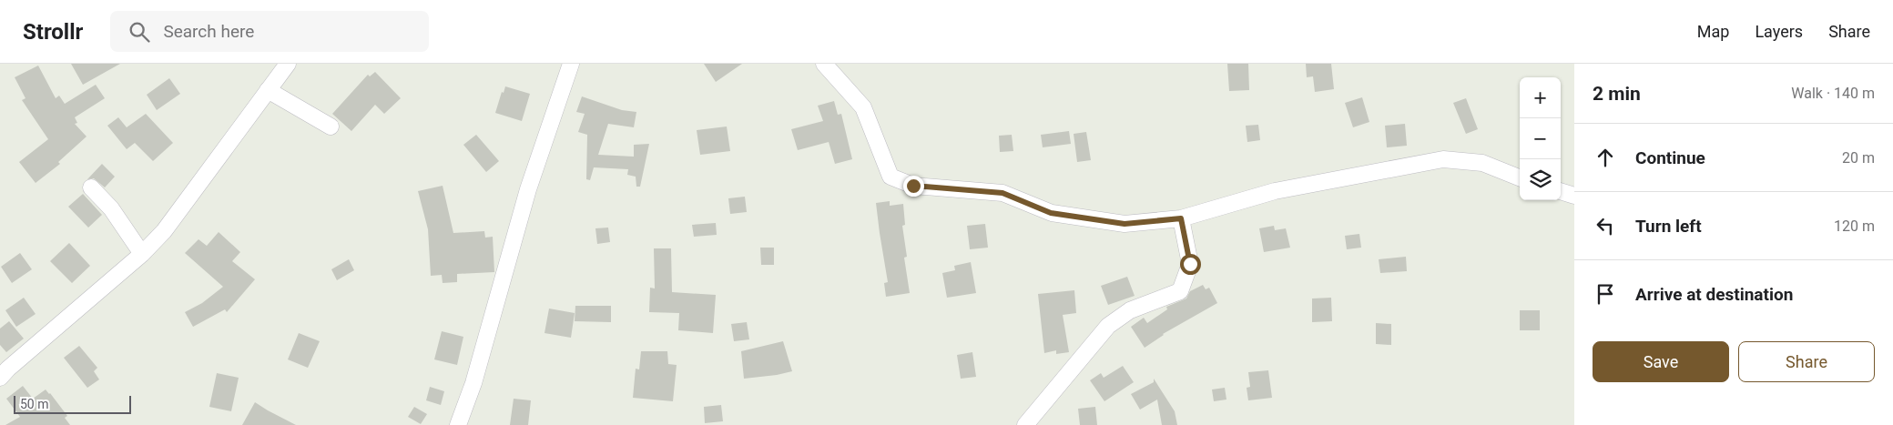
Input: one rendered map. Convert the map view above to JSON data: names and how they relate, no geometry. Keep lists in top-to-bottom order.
{
  "scale_bar": "50 m",
  "page": {
    "header": "Strollr",
    "search": "Search here",
    "nav": ["Map", "Layers", "Share"],
    "heading": ["2 min", "Walk · 140 m"],
    "map_buttons": ["+", "−"],
    "list": [
      ["Continue", "20 m"],
      ["Turn left", "120 m"],
      "Arrive at destination"
    ],
    "buttons": ["Save", "Share"],
    "scale": "50 m"
  }
}
